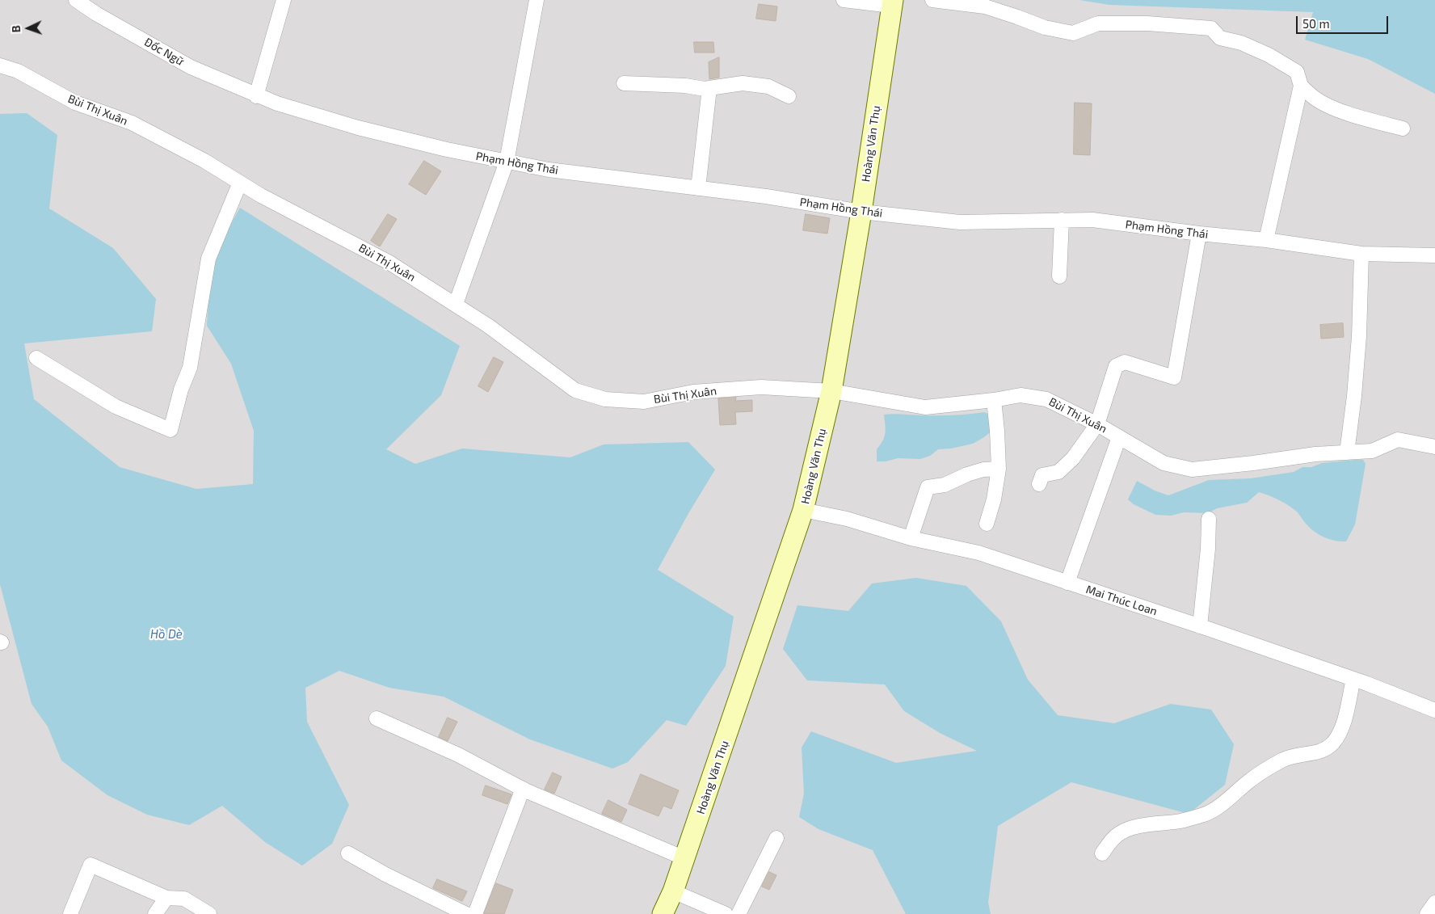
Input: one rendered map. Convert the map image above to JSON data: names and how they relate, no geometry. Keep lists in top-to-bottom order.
{
  "streets": {
    "main road": ["Hoàng Văn Thụ"],
    "street": [
      "Đốc Ngữ",
      "Bùi Thị Xuân",
      "Phạm Hồng Thái",
      "Mai Thúc Loan"
    ]
  },
  "crossings": [
    ["Đốc Ngữ", "Phạm Hồng Thái"],
    ["Bùi Thị Xuân", "Hoàng Văn Thụ"],
    ["Hoàng Văn Thụ", "Phạm Hồng Thái"],
    ["Hoàng Văn Thụ", "Mai Thúc Loan"]
  ],
  "water": ["Hồ Dè"],
  "scale_bar": "50 m",
  "north": "left"
}
